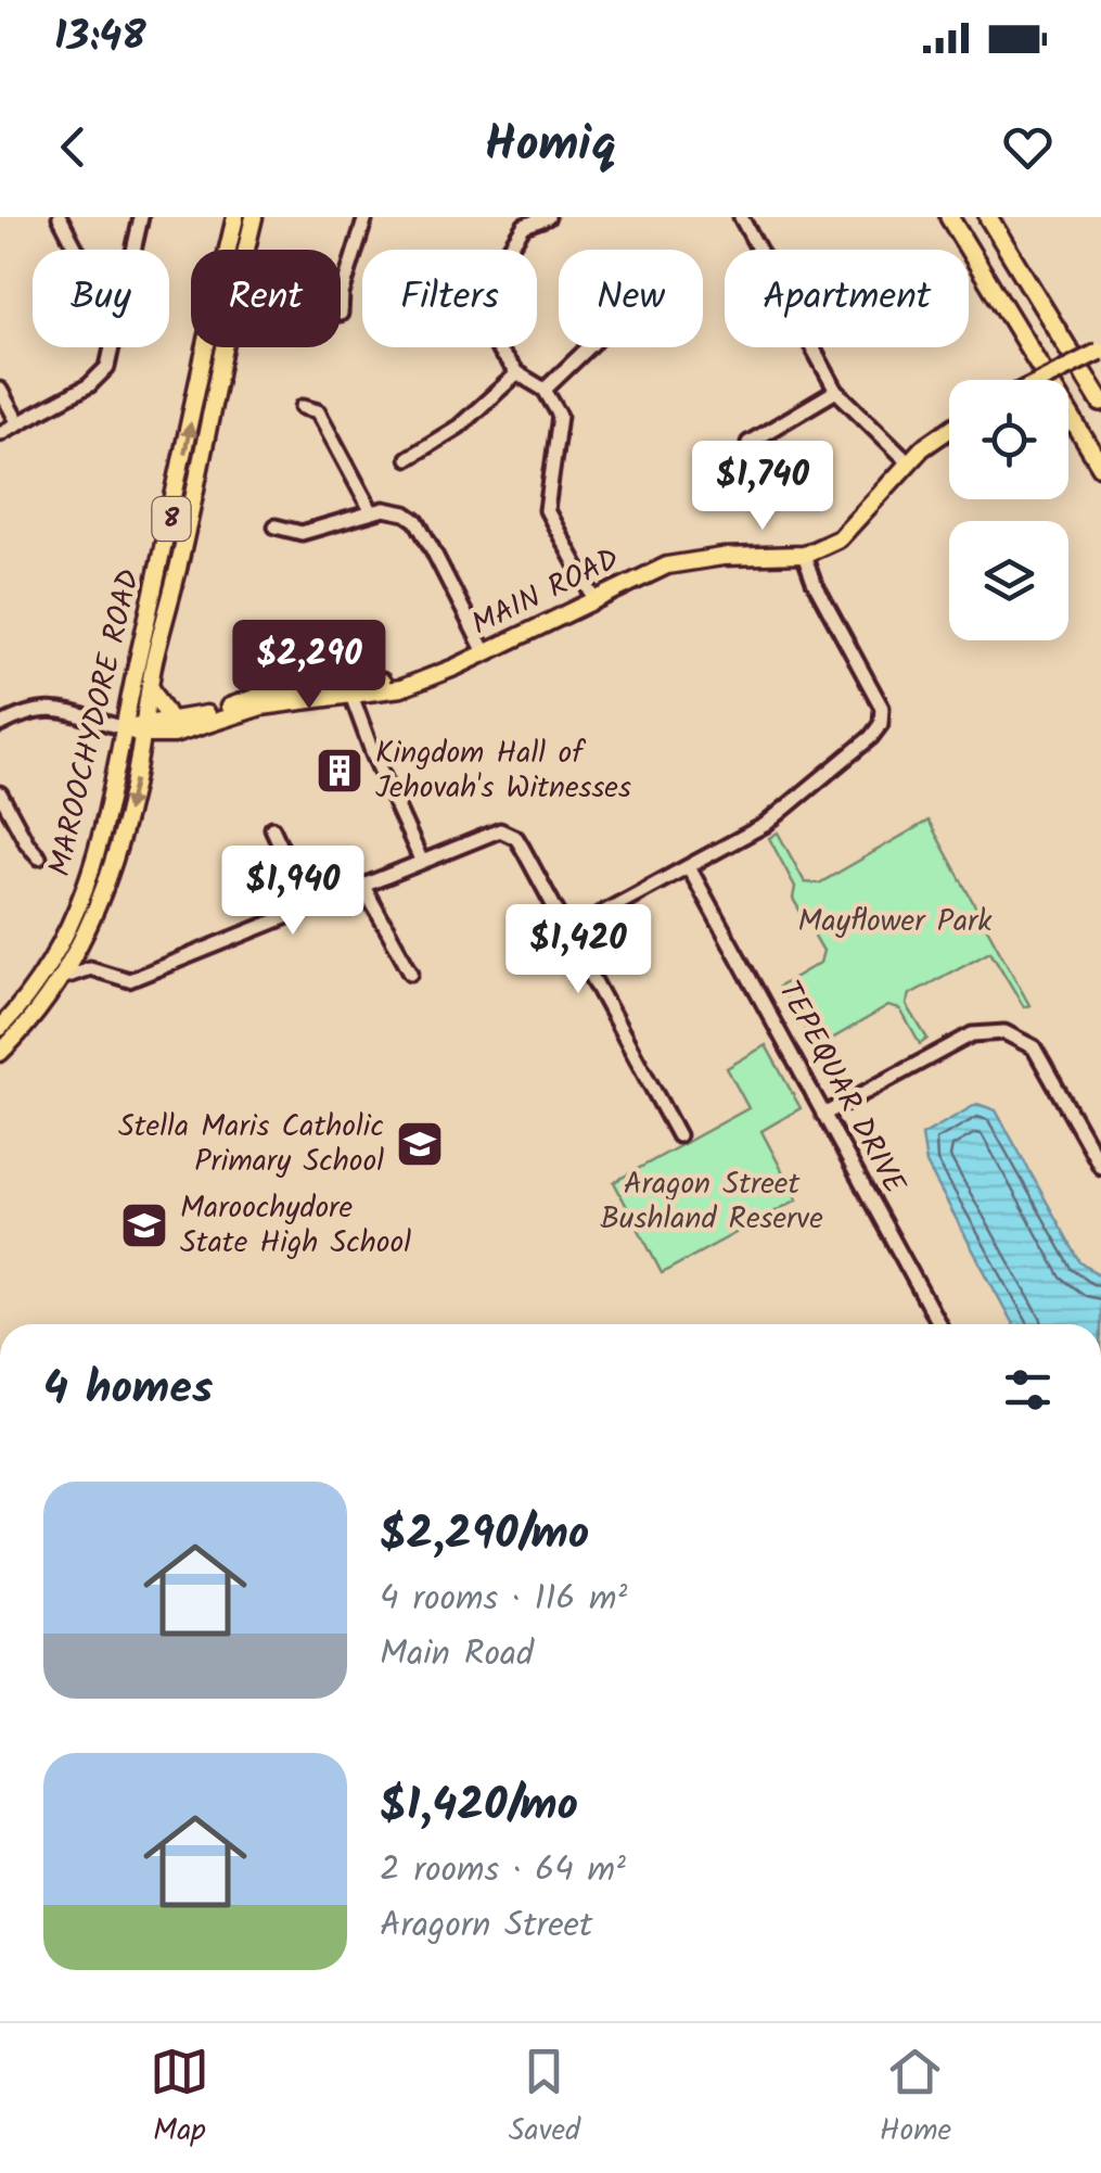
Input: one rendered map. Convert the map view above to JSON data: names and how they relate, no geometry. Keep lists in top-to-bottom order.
{
  "streets": {
    "main road": ["8", "MAIN ROAD", "MAROOCHYDORE ROAD"],
    "street": ["TEPEQUAR DRIVE"]
  },
  "crossings": [
    ["MAIN ROAD", "MAROOCHYDORE ROAD"]
  ],
  "parks": ["Mayflower Park", "Aragon Street Bushland Reserve"],
  "places": {
    "building": ["Kingdom Hall of Jehovah's Witnesses"],
    "school or university": ["Stella Maris Catholic Primary School", "Maroochydore State High School"]
  },
  "page": {
    "status": "13:48",
    "header": "Homiq",
    "chip": [
      "Buy",
      "Rent",
      "Filters",
      "New",
      "Apartment"
    ],
    "price": [
      "$1,740",
      "$2,290",
      "$1,940",
      "$1,420"
    ],
    "heading": "4 homes",
    "list": [
      {
        "name": "$2,290/mo",
        "note": "4 rooms · 116 m² · Main Road"
      },
      {
        "name": "$1,420/mo",
        "note": "2 rooms · 64 m² · Aragorn Street"
      }
    ],
    "tabs": ["Map", "Saved", "Home"]
  }
}
